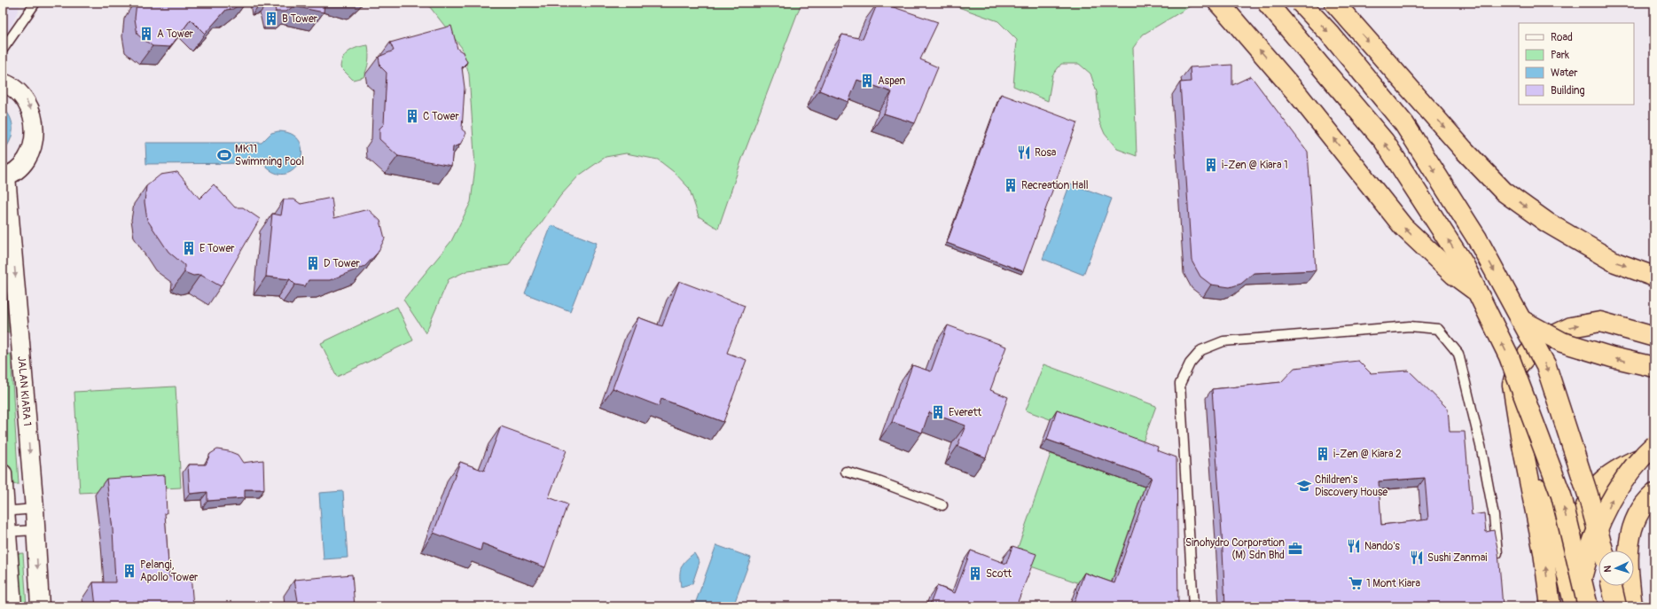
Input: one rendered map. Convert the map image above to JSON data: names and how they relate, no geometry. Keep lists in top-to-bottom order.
{
  "streets": {
    "street": ["JALAN KIARA 1"]
  },
  "one_way": ["JALAN KIARA 1"],
  "places": {
    "building": [
      "B Tower",
      "A Tower",
      "Aspen",
      "C Tower",
      "i-Zen @ Kiara 1",
      "Recreation Hall",
      "E Tower",
      "D Tower",
      "Everett",
      "i-Zen @ Kiara 2",
      "Pelangi, Apollo Tower",
      "Scott"
    ],
    "restaurant": ["Rosa", "Nando's", "Sushi Zanmai"],
    "sports": ["MK11 Swimming Pool"],
    "school or university": ["Children's Discovery House"],
    "office": ["Sinohydro Corporation (M) Sdn Bhd"],
    "supermarket": ["1 Mont Kiara"]
  },
  "legend": [
    "Road",
    "Park",
    "Water",
    "Building"
  ],
  "north": "left"
}
